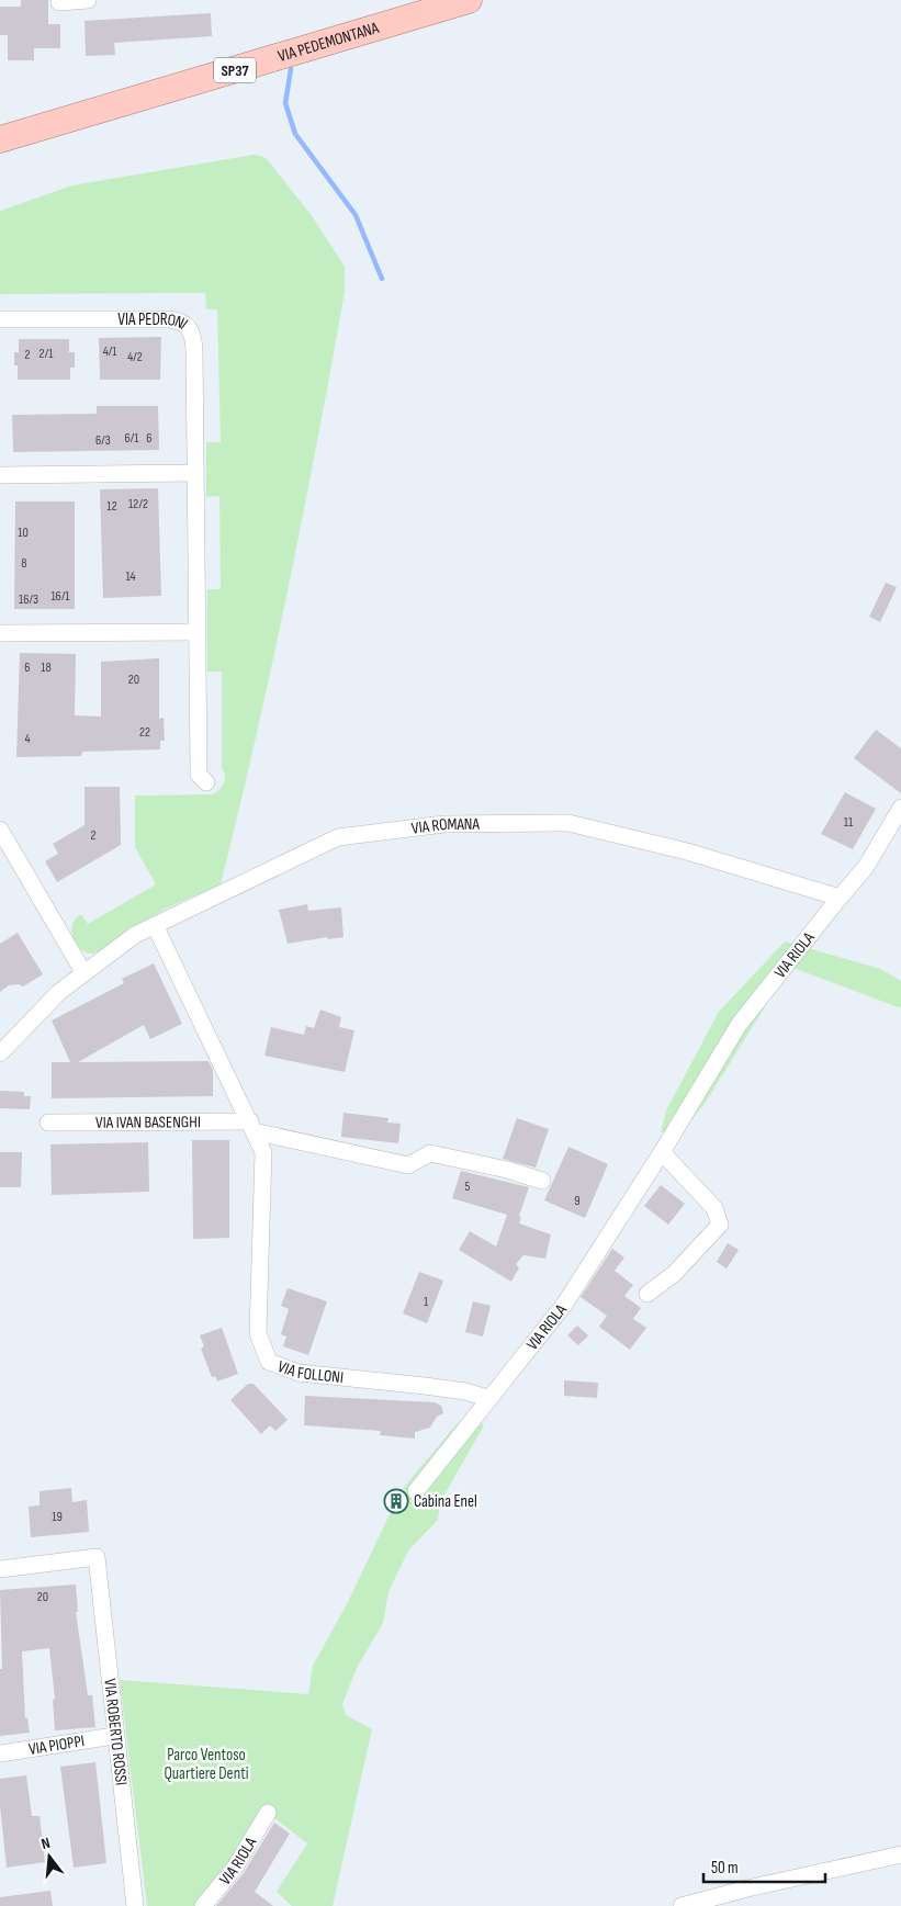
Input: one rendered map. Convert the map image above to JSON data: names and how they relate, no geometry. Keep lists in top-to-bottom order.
{
  "streets": {
    "main road": ["VIA PEDEMONTANA", "SP37"],
    "street": [
      "VIA PEDRONI",
      "VIA ROMANA",
      "VIA RIOLA",
      "VIA IVAN BASENGHI",
      "VIA FOLLONI",
      "VIA ROBERTO ROSSI",
      "VIA PIOPPI"
    ]
  },
  "crossings": [
    ["VIA ROMANA", "VIA RIOLA"],
    ["VIA ROMANA", "VIA FOLLONI"],
    ["VIA RIOLA", "VIA FOLLONI"],
    ["VIA IVAN BASENGHI", "VIA FOLLONI"],
    ["VIA ROBERTO ROSSI", "VIA PIOPPI"]
  ],
  "parks": ["Parco Ventoso Quartiere Denti"],
  "places": {
    "building": ["Cabina Enel"]
  },
  "house_numbers": [
    "4/1",
    "2/1",
    "2",
    "4/2",
    "6/1",
    "6",
    "6/3",
    "12/2",
    "12",
    "10",
    "8",
    "14",
    "16/1",
    "16/3",
    "6",
    "18",
    "20",
    "22",
    "4",
    "11",
    "2",
    "5",
    "9",
    "1",
    "19",
    "20"
  ],
  "scale_bar": "50 m",
  "north": "top"
}
